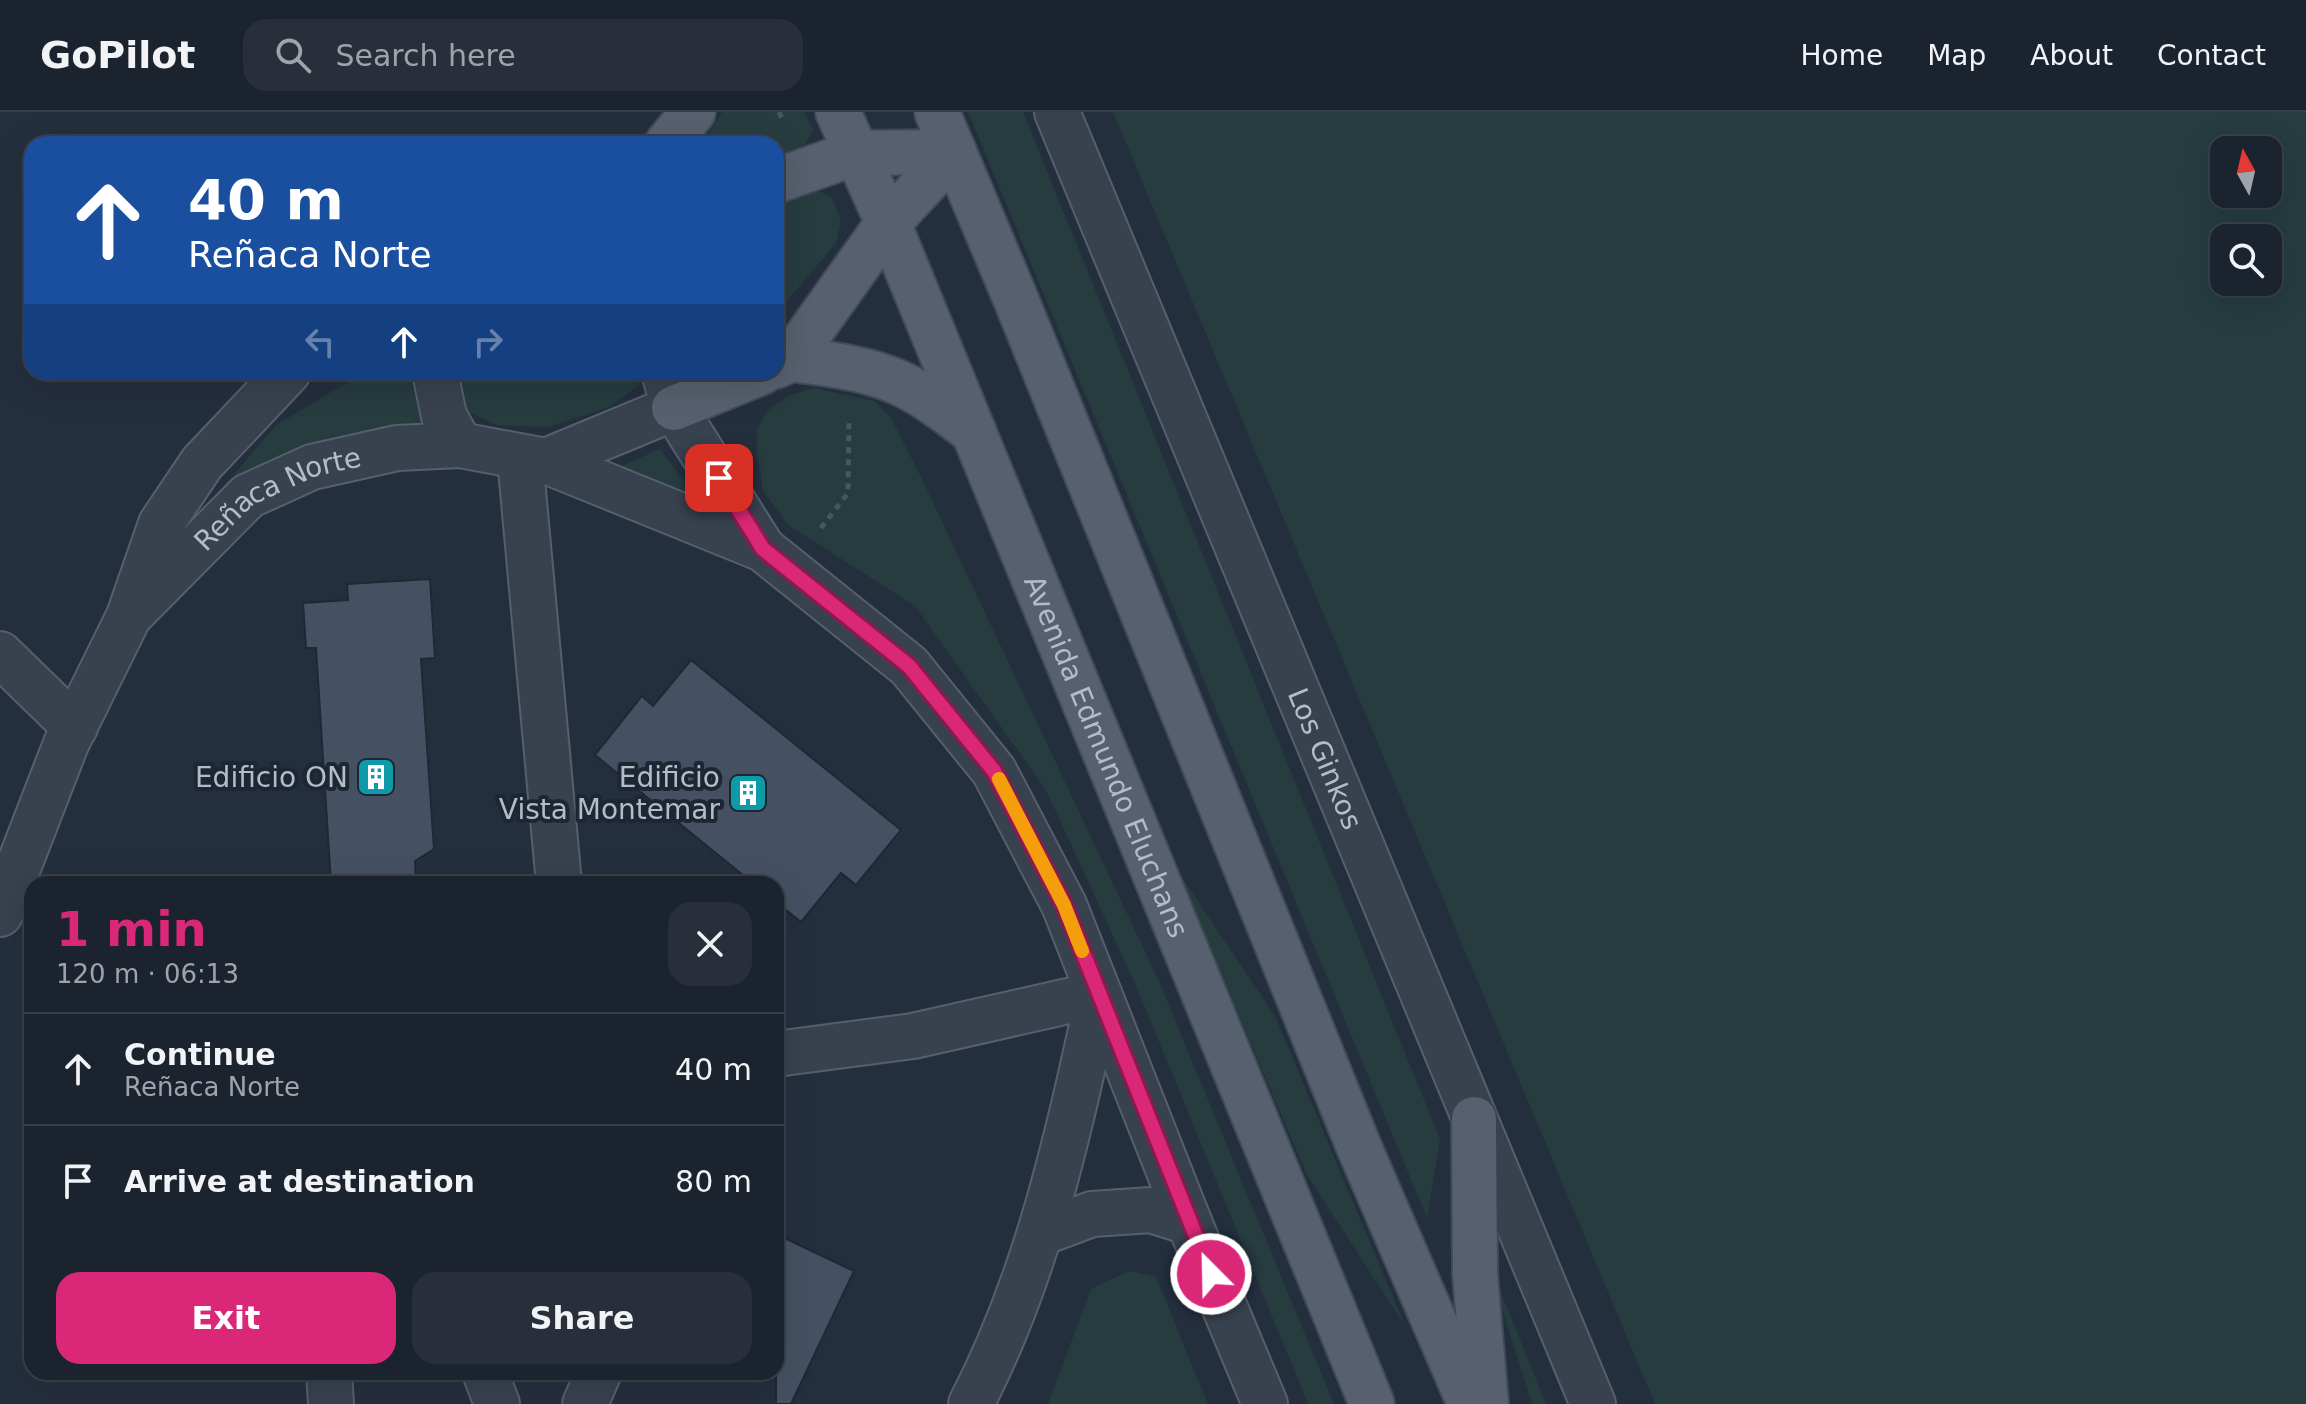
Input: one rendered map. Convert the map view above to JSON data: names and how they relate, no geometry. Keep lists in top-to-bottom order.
{
  "streets": {
    "main road": ["Avenida Edmundo Eluchans"],
    "street": ["Reñaca Norte", "Los Ginkos"]
  },
  "places": {
    "building": ["Edificio ON", "Edificio Vista Montemar"]
  },
  "north": "top",
  "page": {
    "header": "GoPilot",
    "search": "Search here",
    "nav": [
      "Home",
      "Map",
      "About",
      "Contact"
    ],
    "turn": ["40 m", "Reñaca Norte"],
    "heading": ["1 min", "120 m · 06:13"],
    "list": [
      {
        "name": "Continue",
        "note": "Reñaca Norte",
        "value": "40 m"
      },
      {
        "name": "Arrive at destination",
        "value": "80 m"
      }
    ],
    "buttons": ["Exit", "Share"]
  }
}
